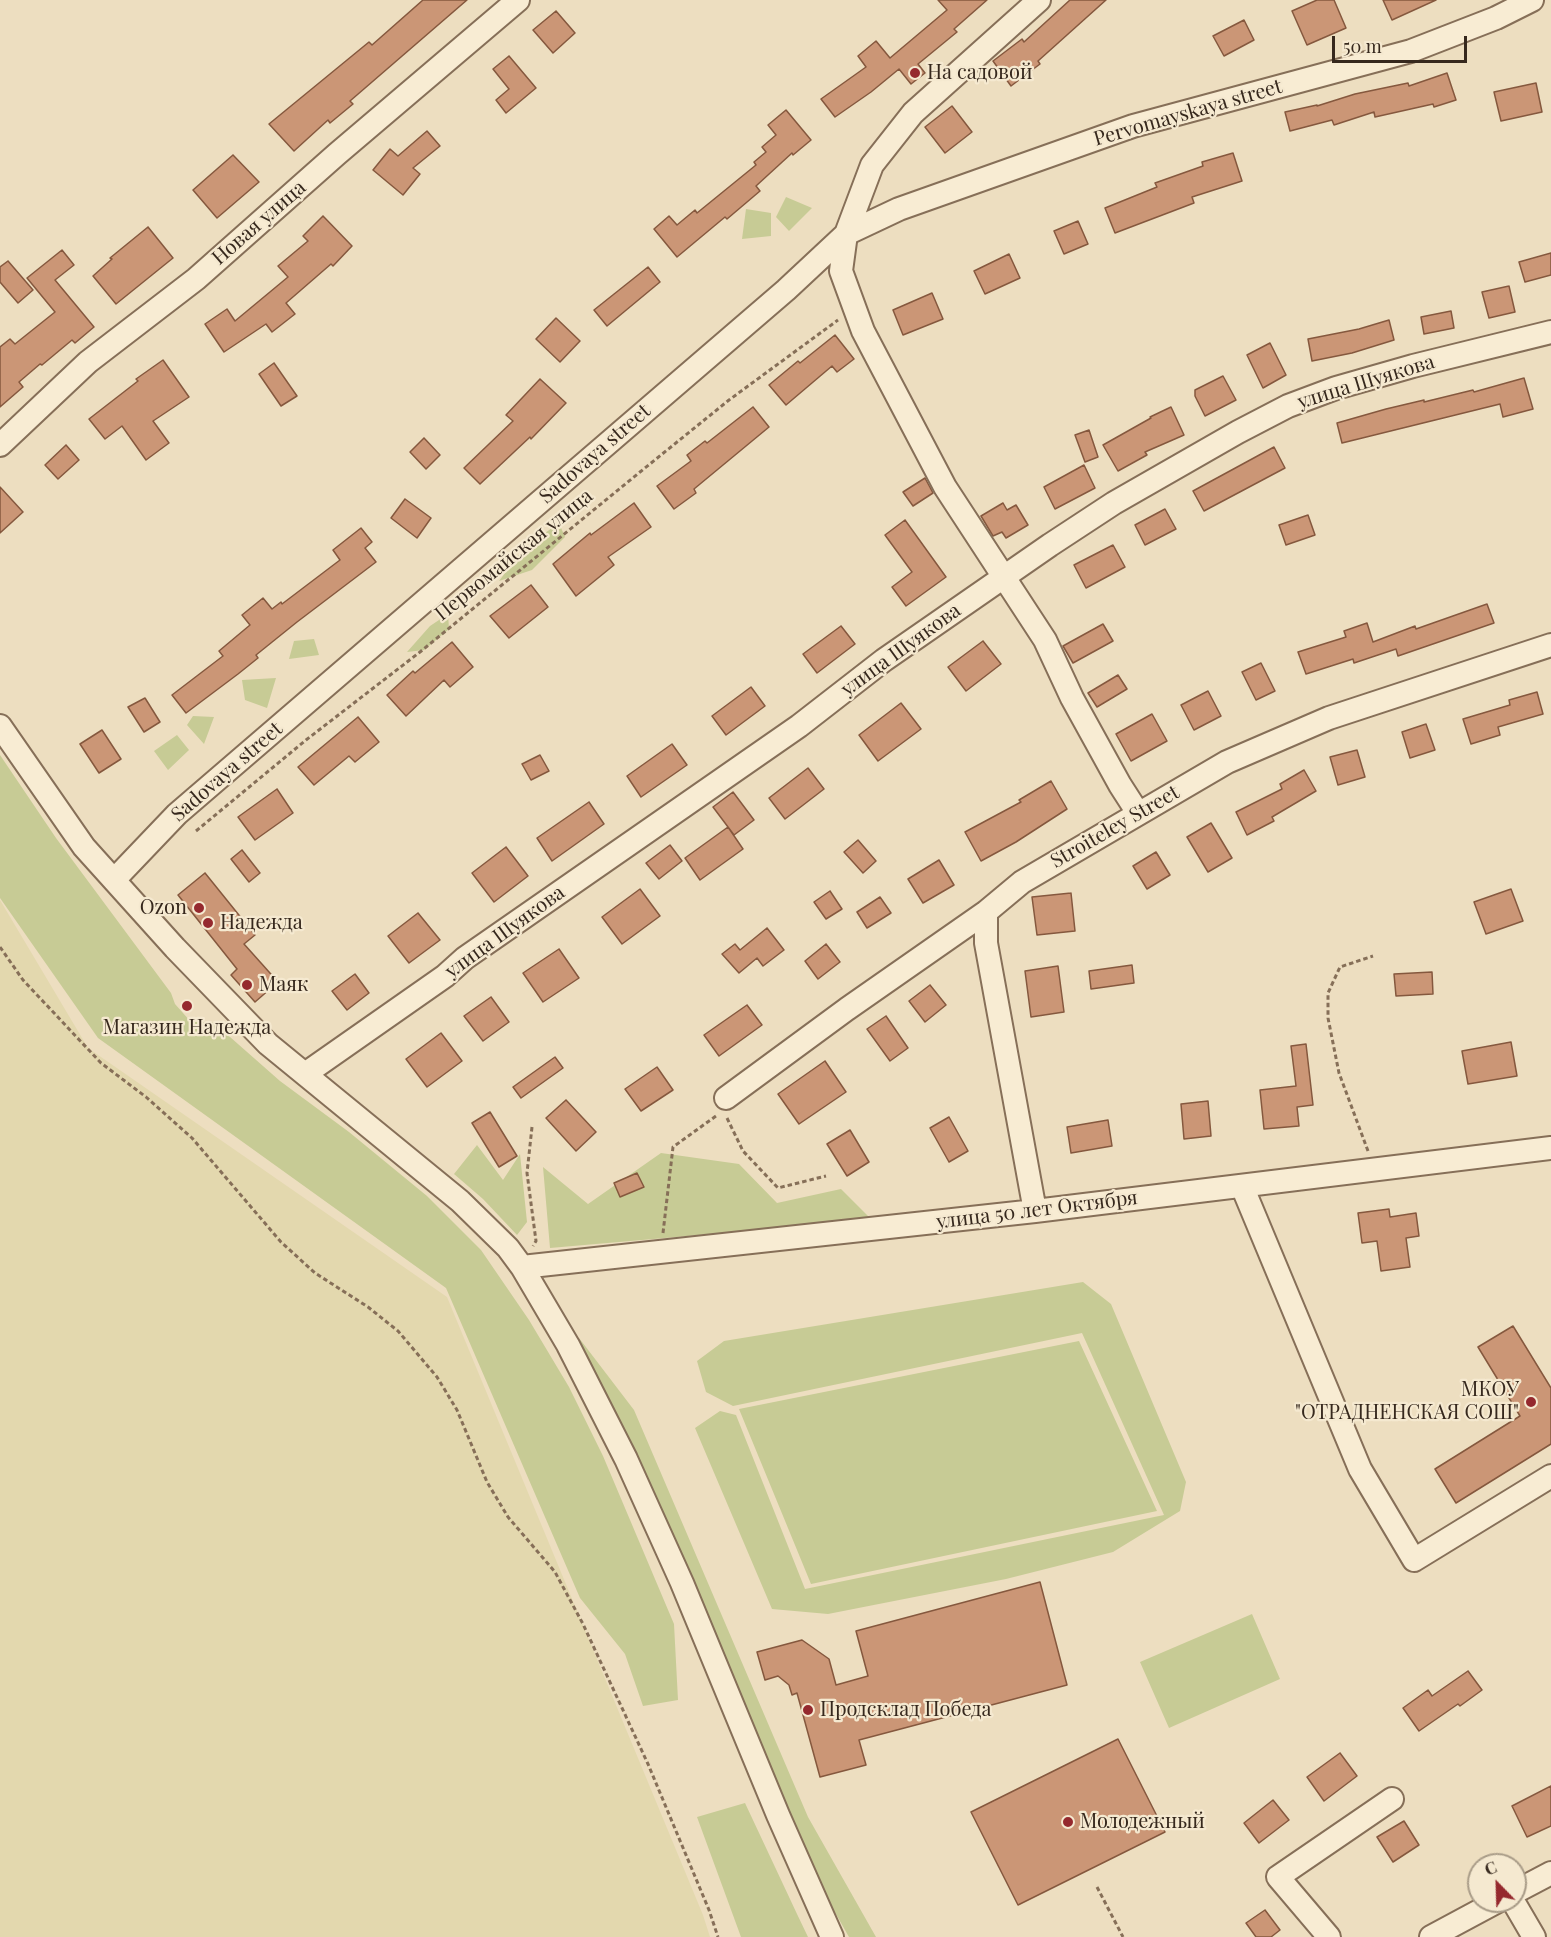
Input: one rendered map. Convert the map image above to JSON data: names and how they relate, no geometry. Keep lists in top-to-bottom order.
{
  "streets": {
    "street": [
      "Pervomayskaya street",
      "Новая улица",
      "улица Шуякова",
      "Sadovaya street",
      "Stroiteley Street",
      "улица 50 лет Октября"
    ],
    "path": ["Первомайская улица"]
  },
  "crossings": [
    ["Pervomayskaya street", "Sadovaya street"]
  ],
  "places": [
    "На садовой",
    "Ozon",
    "Надежда",
    "Маяк",
    "Магазин Надежда",
    "МКОУ \"ОТРАДНЕНСКАЯ СОШ\"",
    "Продсклад Победа",
    "Молодежный"
  ],
  "scale_bar": "50 m",
  "north": "top left"
}
